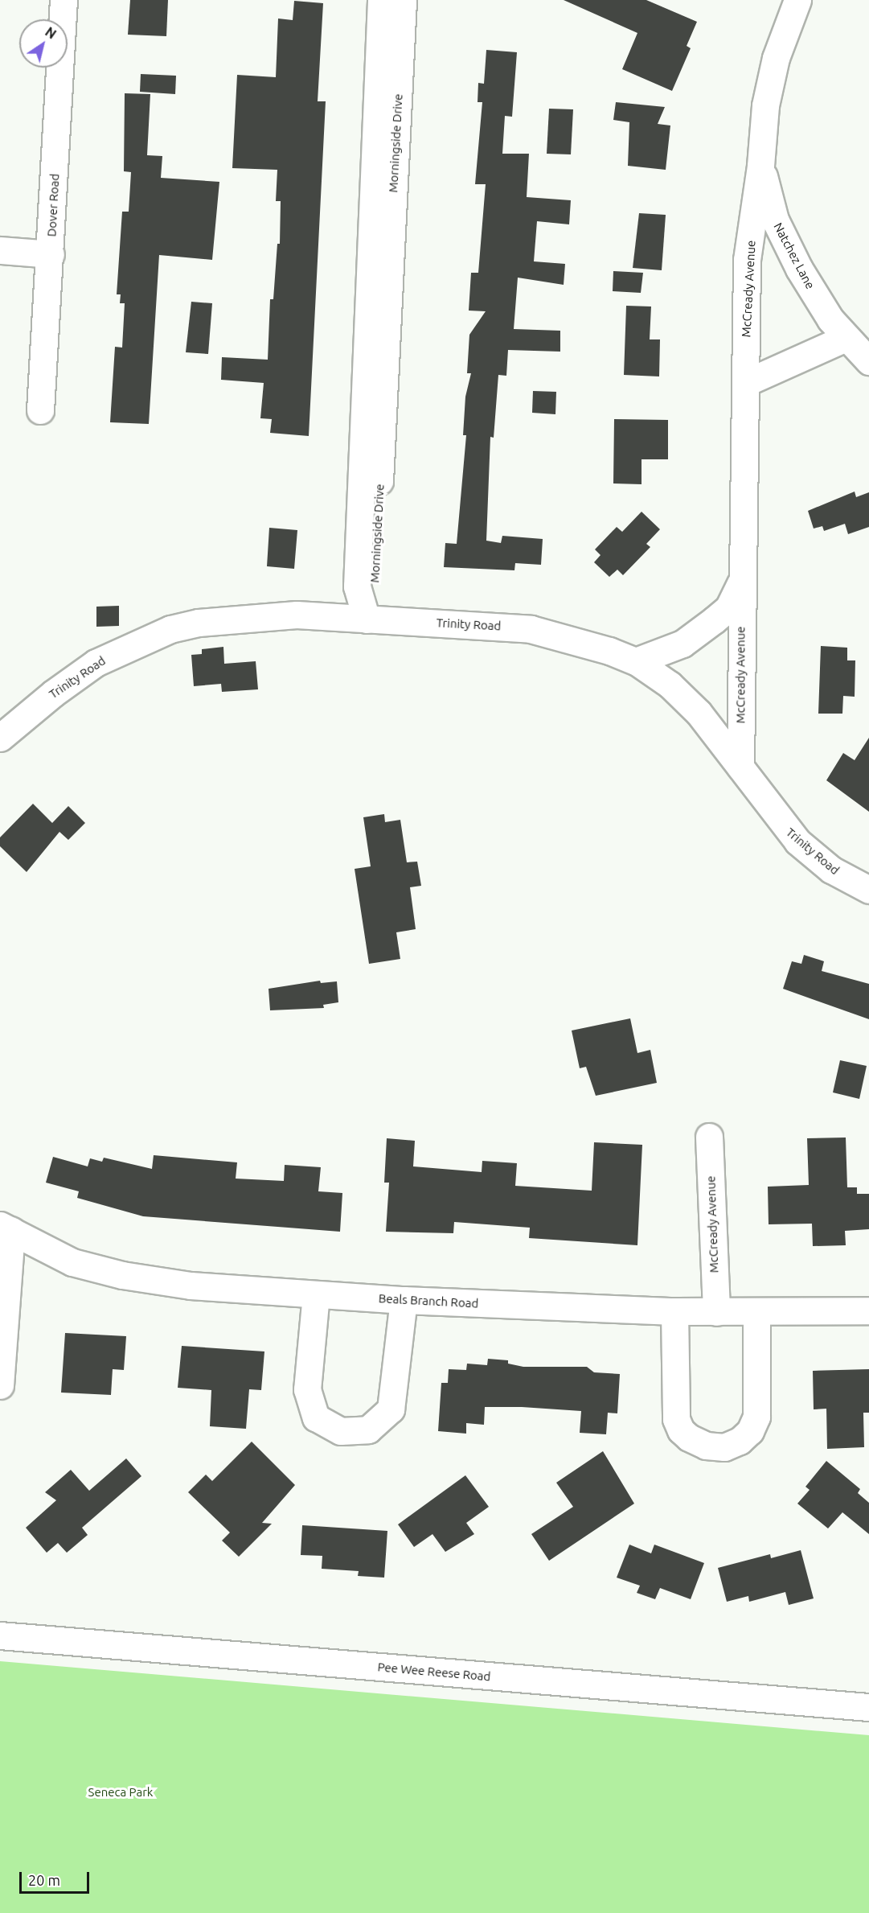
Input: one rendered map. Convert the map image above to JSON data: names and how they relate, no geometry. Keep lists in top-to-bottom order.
{
  "streets": {
    "street": [
      "Morningside Drive",
      "Dover Road",
      "Natchez Lane",
      "McCready Avenue",
      "Trinity Road",
      "Beals Branch Road",
      "Pee Wee Reese Road"
    ]
  },
  "crossings": [
    ["Morningside Drive", "Trinity Road"],
    ["Natchez Lane", "McCready Avenue"],
    ["McCready Avenue", "Trinity Road"],
    ["McCready Avenue", "Beals Branch Road"]
  ],
  "parks": ["Seneca Park"],
  "scale_bar": "20 m",
  "north": "top right"
}
